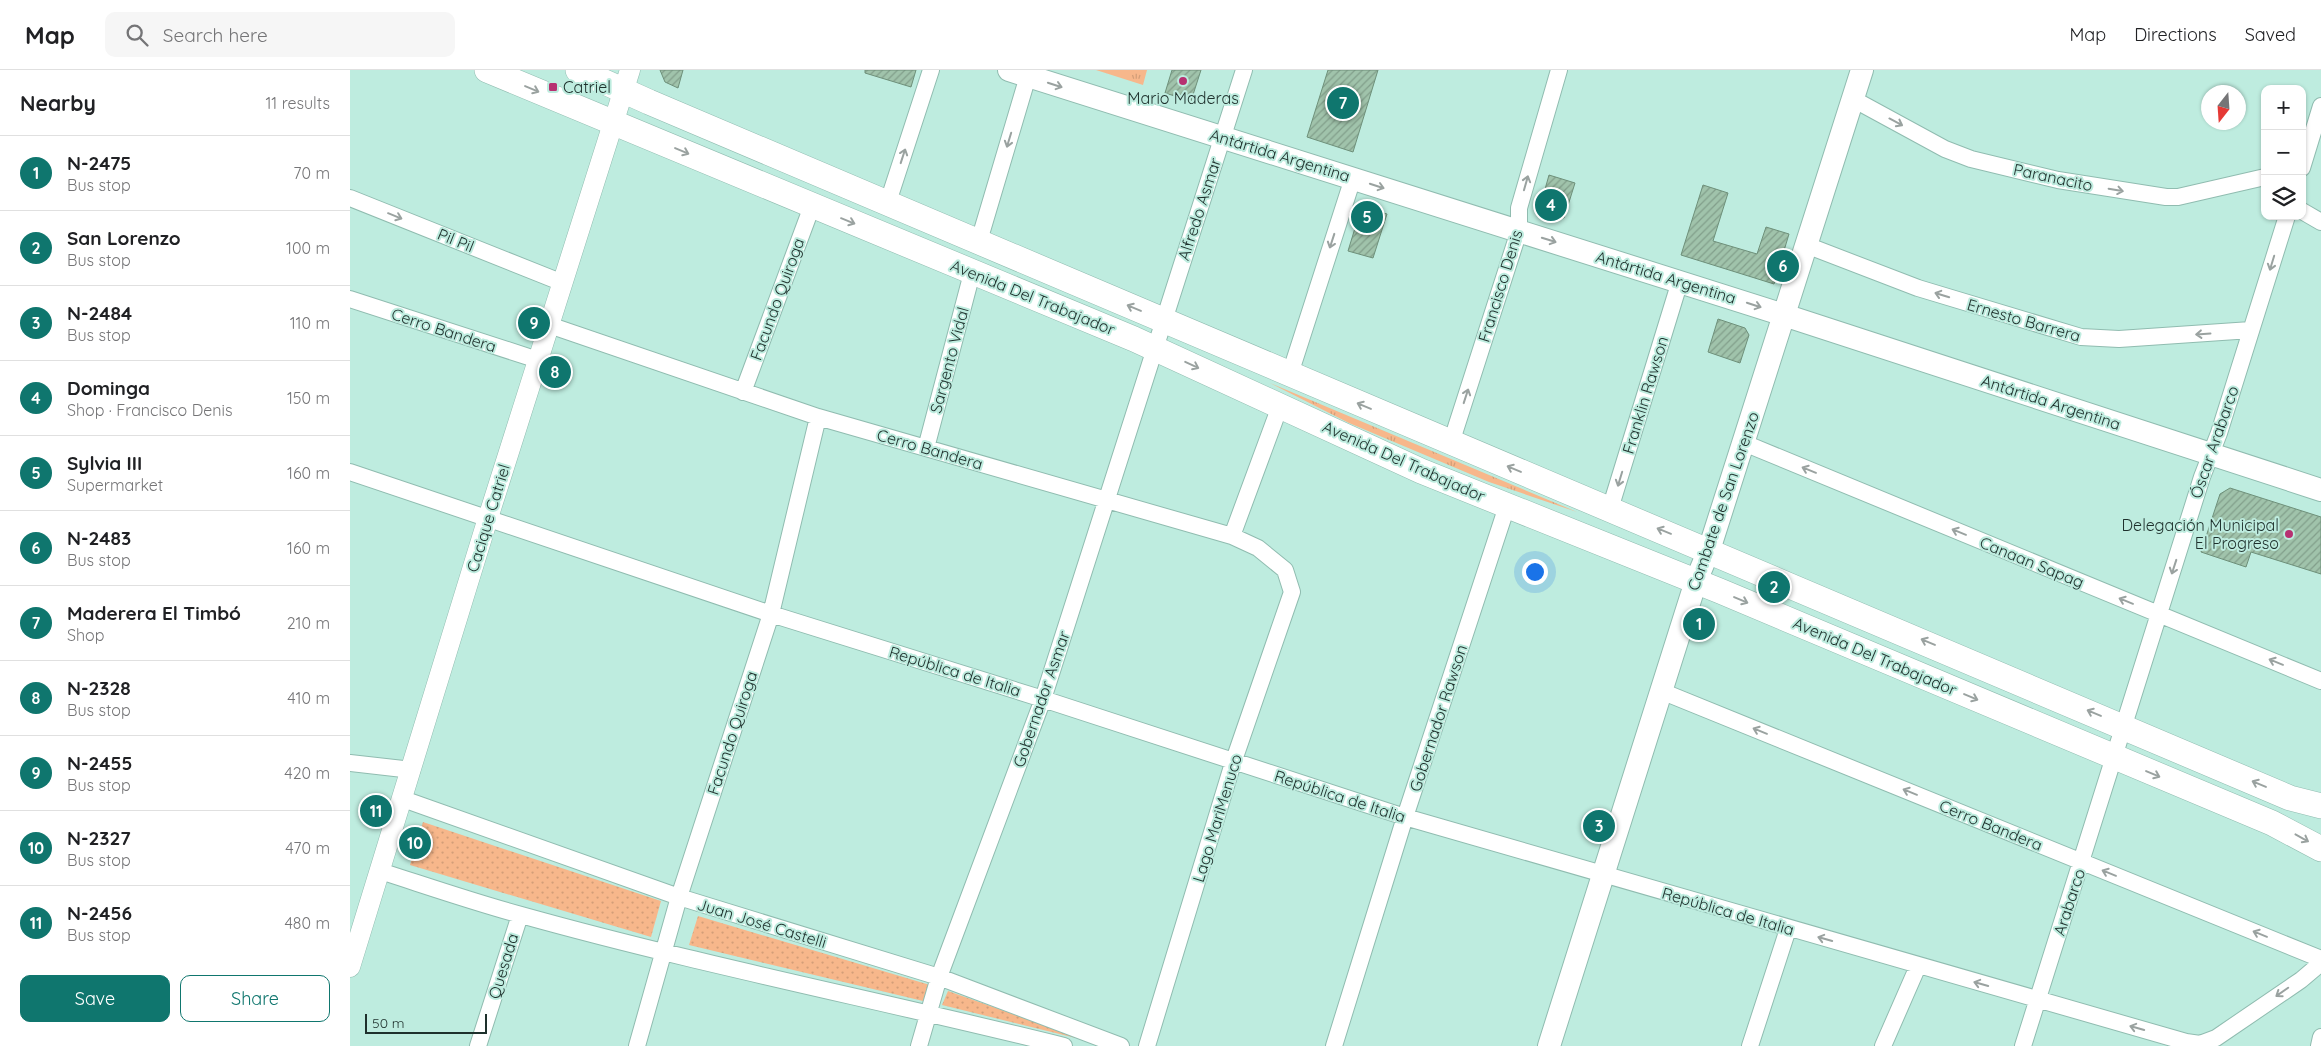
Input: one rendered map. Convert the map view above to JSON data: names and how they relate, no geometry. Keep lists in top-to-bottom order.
{
  "streets": {
    "main road": ["Antártida Argentina", "Avenida Del Trabajador", "Combate de San Lorenzo"],
    "street": [
      "Paranacito",
      "Alfredo Asmar",
      "Pil Pil",
      "Francisco Denis",
      "Facundo Quiroga",
      "Ernesto Barrera",
      "Cerro Bandera",
      "Sargento Vidal",
      "Franklin Rawson",
      "Óscar Arabarco",
      "Cacique Catriel",
      "Canaan Sapag",
      "República de Italia",
      "Gobernador Asmar",
      "Gobernador Rawson",
      "Lago MariMenuco",
      "Arabarco",
      "Juan José Castelli",
      "Quesada"
    ]
  },
  "crossings": [
    ["Antártida Argentina", "Alfredo Asmar"],
    ["Antártida Argentina", "Francisco Denis"],
    ["Antártida Argentina", "Franklin Rawson"],
    ["Antártida Argentina", "Óscar Arabarco"],
    ["Antártida Argentina", "Combate de San Lorenzo"],
    ["Paranacito", "Combate de San Lorenzo"],
    ["Alfredo Asmar", "Avenida Del Trabajador"],
    ["Alfredo Asmar", "Gobernador Asmar"],
    ["Pil Pil", "Cacique Catriel"],
    ["Francisco Denis", "Avenida Del Trabajador"],
    ["Avenida Del Trabajador", "Facundo Quiroga"],
    ["Avenida Del Trabajador", "Sargento Vidal"],
    ["Avenida Del Trabajador", "Franklin Rawson"],
    ["Avenida Del Trabajador", "Óscar Arabarco"],
    ["Avenida Del Trabajador", "Combate de San Lorenzo"],
    ["Avenida Del Trabajador", "Cacique Catriel"],
    ["Avenida Del Trabajador", "Gobernador Asmar"],
    ["Avenida Del Trabajador", "Gobernador Rawson"],
    ["Avenida Del Trabajador", "Arabarco"],
    ["Facundo Quiroga", "Cerro Bandera"],
    ["Facundo Quiroga", "República de Italia"],
    ["Facundo Quiroga", "Juan José Castelli"],
    ["Ernesto Barrera", "Óscar Arabarco"],
    ["Ernesto Barrera", "Combate de San Lorenzo"],
    ["Cerro Bandera", "Sargento Vidal"],
    ["Cerro Bandera", "Combate de San Lorenzo"],
    ["Cerro Bandera", "Cacique Catriel"],
    ["Cerro Bandera", "Gobernador Asmar"],
    ["Cerro Bandera", "Lago MariMenuco"],
    ["Cerro Bandera", "Arabarco"],
    ["Óscar Arabarco", "Canaan Sapag"],
    ["Óscar Arabarco", "Arabarco"],
    ["Combate de San Lorenzo", "Canaan Sapag"],
    ["Combate de San Lorenzo", "República de Italia"],
    ["Cacique Catriel", "República de Italia"],
    ["Cacique Catriel", "Juan José Castelli"],
    ["República de Italia", "Gobernador Asmar"],
    ["República de Italia", "Gobernador Rawson"],
    ["República de Italia", "Lago MariMenuco"],
    ["República de Italia", "Arabarco"],
    ["Gobernador Asmar", "Juan José Castelli"]
  ],
  "one_way": [
    "Antártida Argentina",
    "Paranacito",
    "Pil Pil",
    "Francisco Denis",
    "Ernesto Barrera",
    "Cerro Bandera",
    "Franklin Rawson",
    "Óscar Arabarco",
    "Canaan Sapag"
  ],
  "places": {
    "other": ["Mario Maderas", "Delegación Municipal El Progreso"],
    "transit": ["Catriel"]
  },
  "scale_bar": "50 m",
  "north": "bottom",
  "page": {
    "header": "Map",
    "search": "Search here",
    "nav": ["Map", "Directions", "Saved"],
    "heading": ["Nearby", "11 results"],
    "map_buttons": ["+", "−"],
    "pins": [
      "7",
      "4",
      "5",
      "6",
      "9",
      "8",
      "2",
      "1",
      "11",
      "3",
      "10"
    ],
    "list": [
      {
        "mark": "1",
        "name": "N-2475",
        "note": "Bus stop",
        "value": "70 m"
      },
      {
        "mark": "2",
        "name": "San Lorenzo",
        "note": "Bus stop",
        "value": "100 m"
      },
      {
        "mark": "3",
        "name": "N-2484",
        "note": "Bus stop",
        "value": "110 m"
      },
      {
        "mark": "4",
        "name": "Dominga",
        "note": "Shop · Francisco Denis",
        "value": "150 m"
      },
      {
        "mark": "5",
        "name": "Sylvia III",
        "note": "Supermarket",
        "value": "160 m"
      },
      {
        "mark": "6",
        "name": "N-2483",
        "note": "Bus stop",
        "value": "160 m"
      },
      {
        "mark": "7",
        "name": "Maderera El Timbó",
        "note": "Shop",
        "value": "210 m"
      },
      {
        "mark": "8",
        "name": "N-2328",
        "note": "Bus stop",
        "value": "410 m"
      },
      {
        "mark": "9",
        "name": "N-2455",
        "note": "Bus stop",
        "value": "420 m"
      },
      {
        "mark": "10",
        "name": "N-2327",
        "note": "Bus stop",
        "value": "470 m"
      },
      {
        "mark": "11",
        "name": "N-2456",
        "note": "Bus stop",
        "value": "480 m"
      }
    ],
    "buttons": ["Save", "Share"],
    "scale": "50 m"
  }
}
